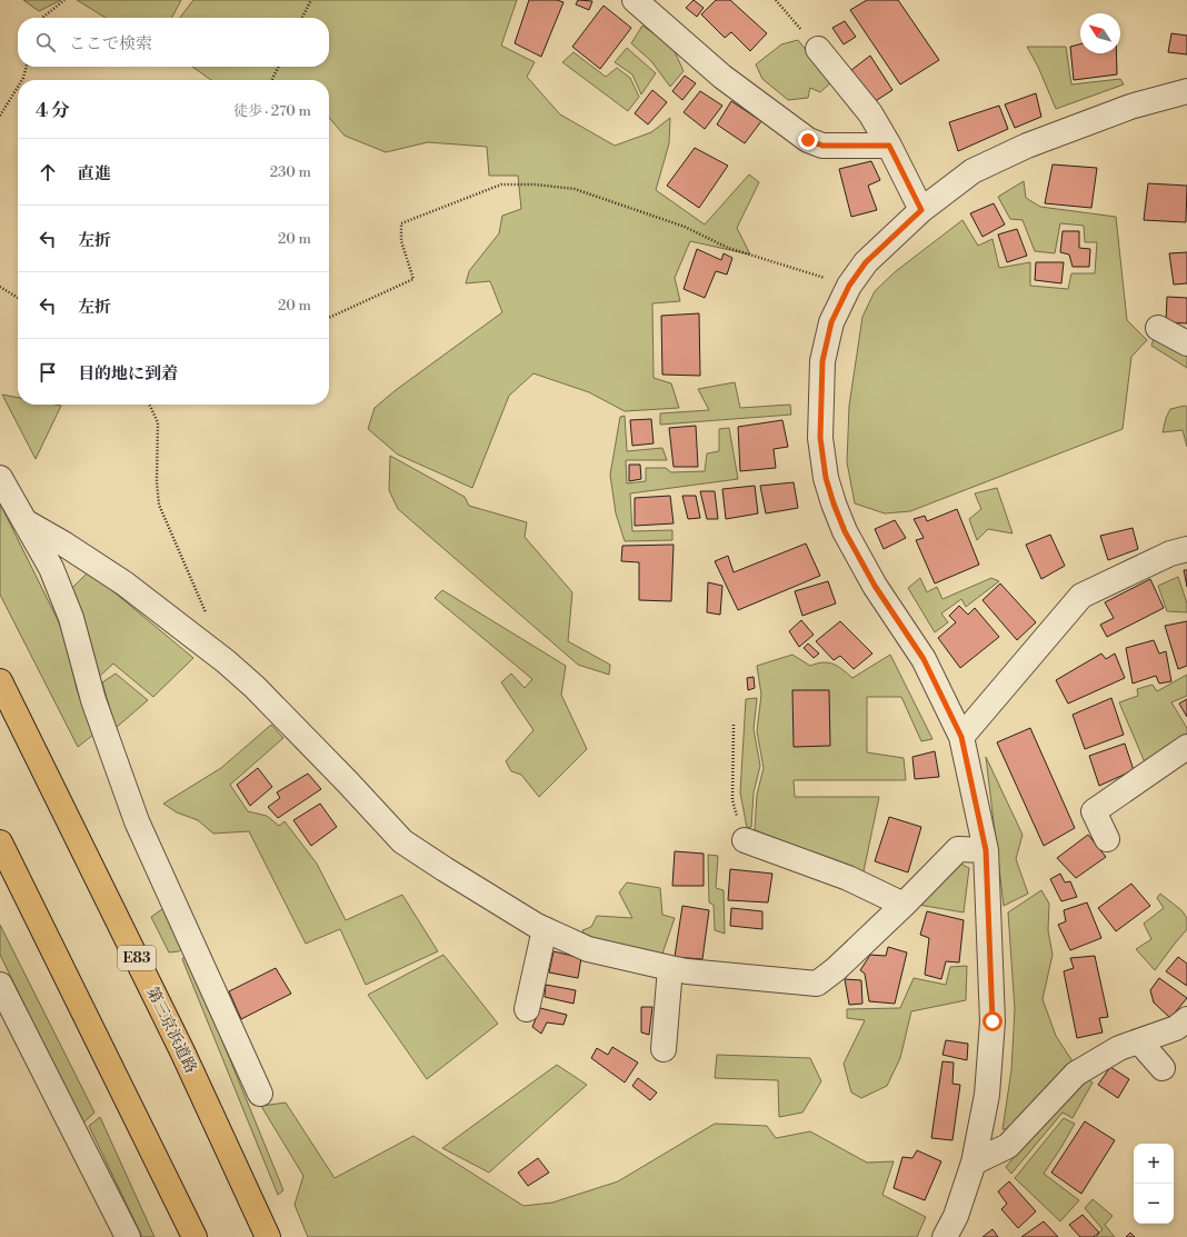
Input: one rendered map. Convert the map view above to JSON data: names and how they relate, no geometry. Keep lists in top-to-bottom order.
{
  "streets": {
    "highway": ["E83", "第三京浜道路"]
  },
  "north": "top left",
  "page": {
    "search": "ここで検索",
    "heading": ["4 分", "徒歩 · 270 m"],
    "list": [
      ["直進", "230 m"],
      ["左折", "20 m"],
      ["左折", "20 m"],
      "目的地に到着"
    ],
    "map_buttons": ["+", "−"]
  }
}
